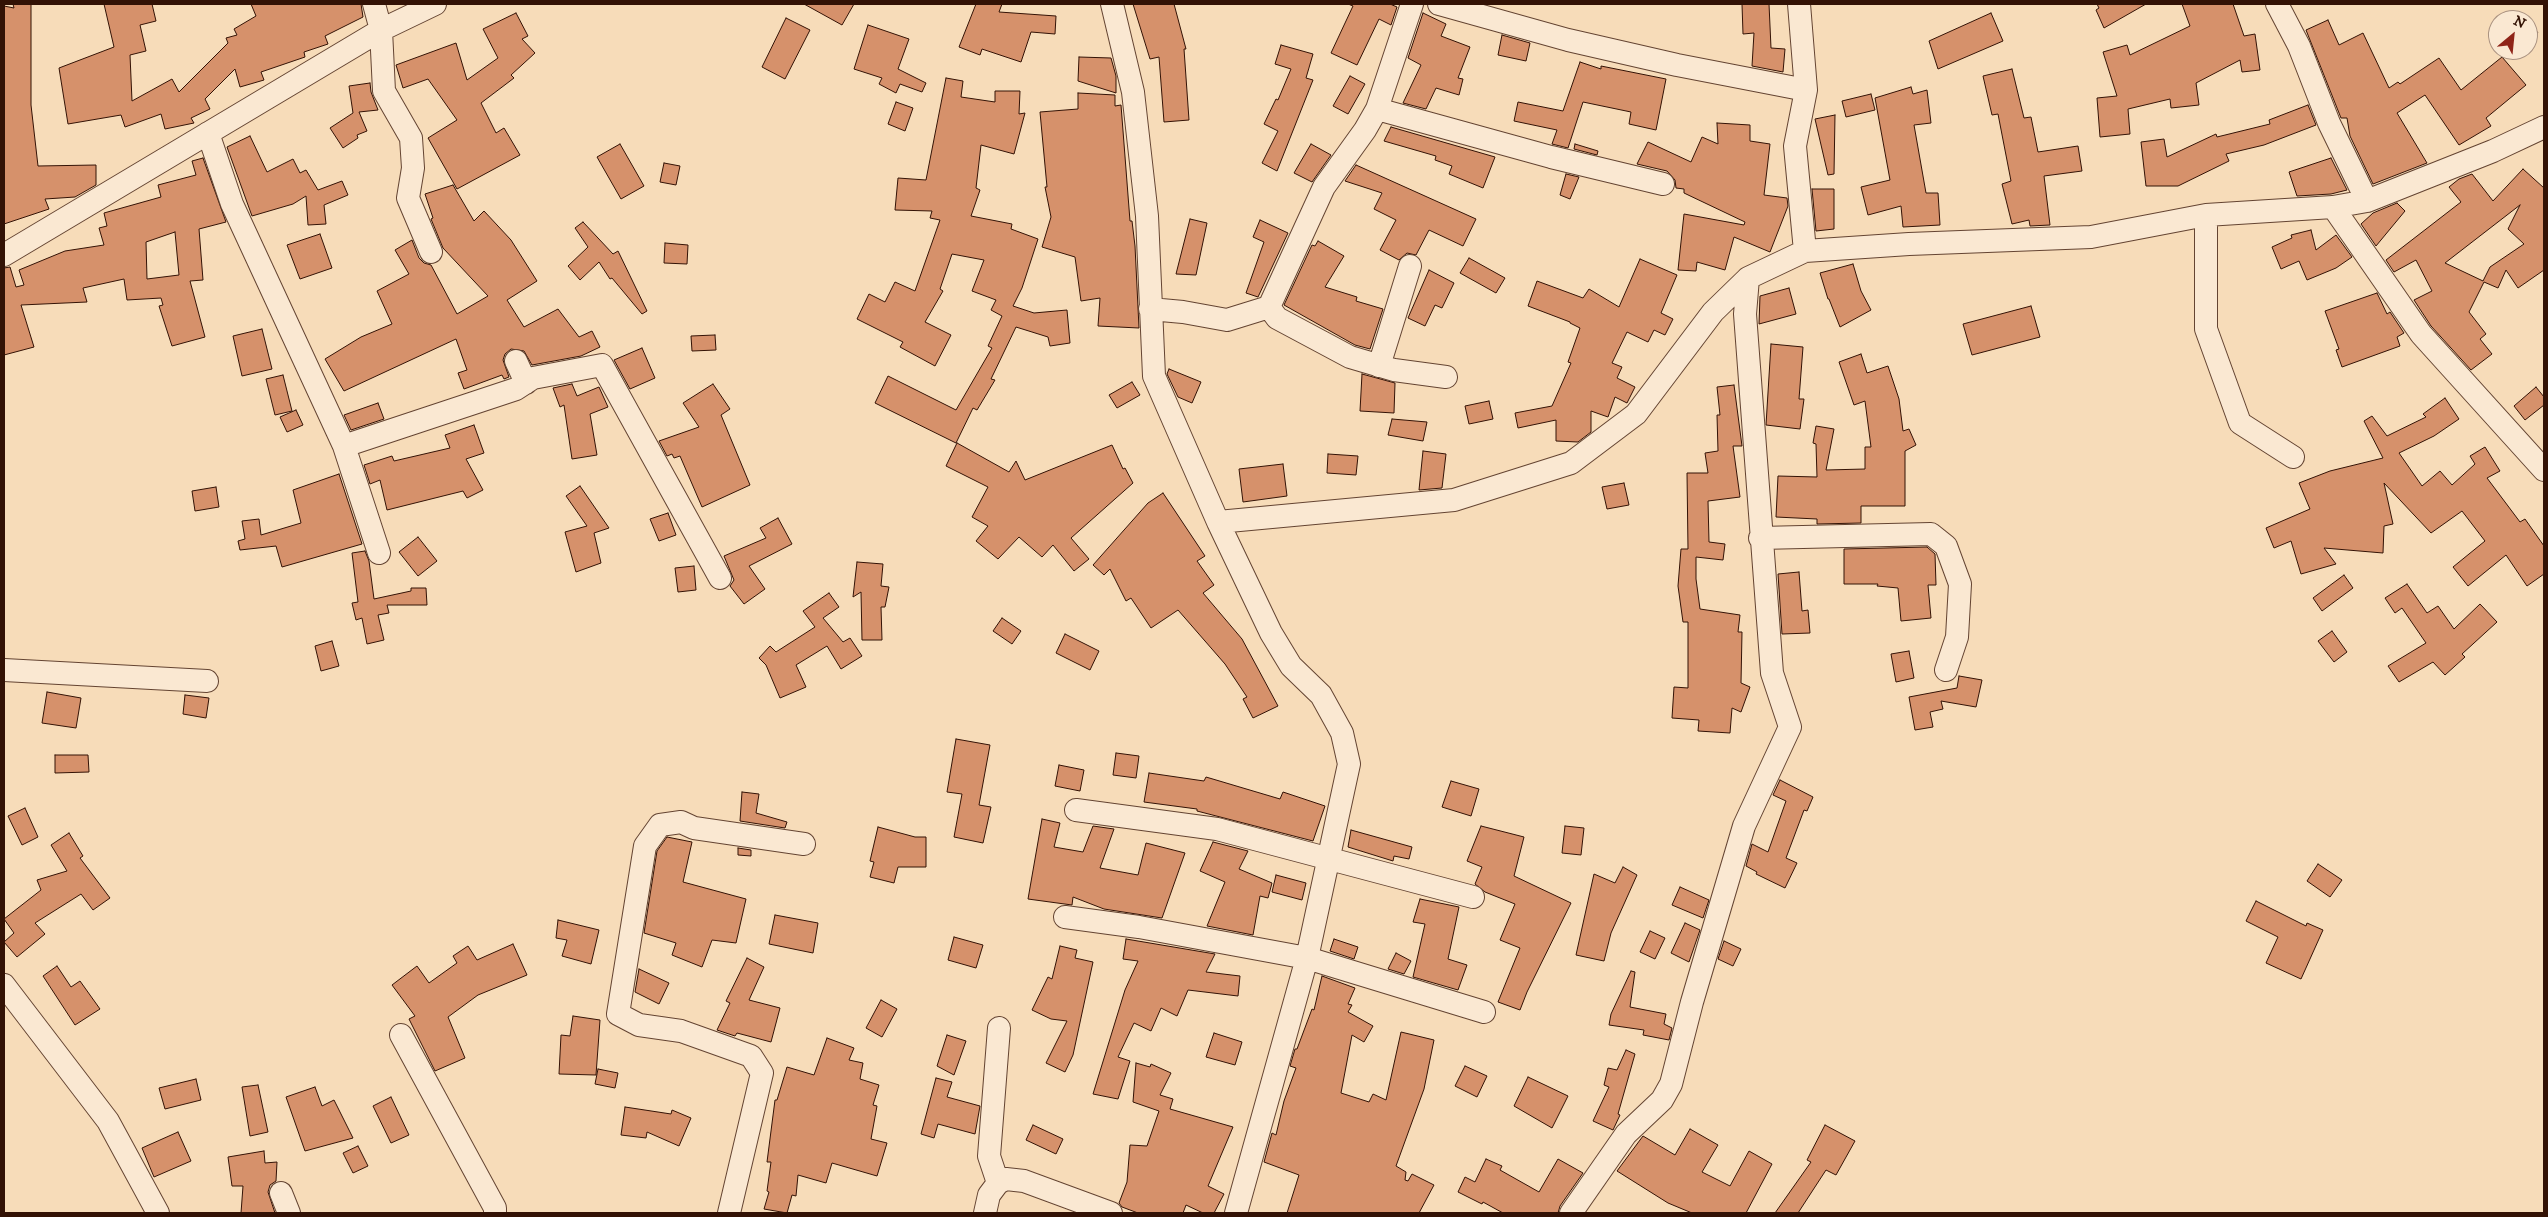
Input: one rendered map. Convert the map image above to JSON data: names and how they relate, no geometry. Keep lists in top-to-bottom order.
{
  "north": "top right"
}
